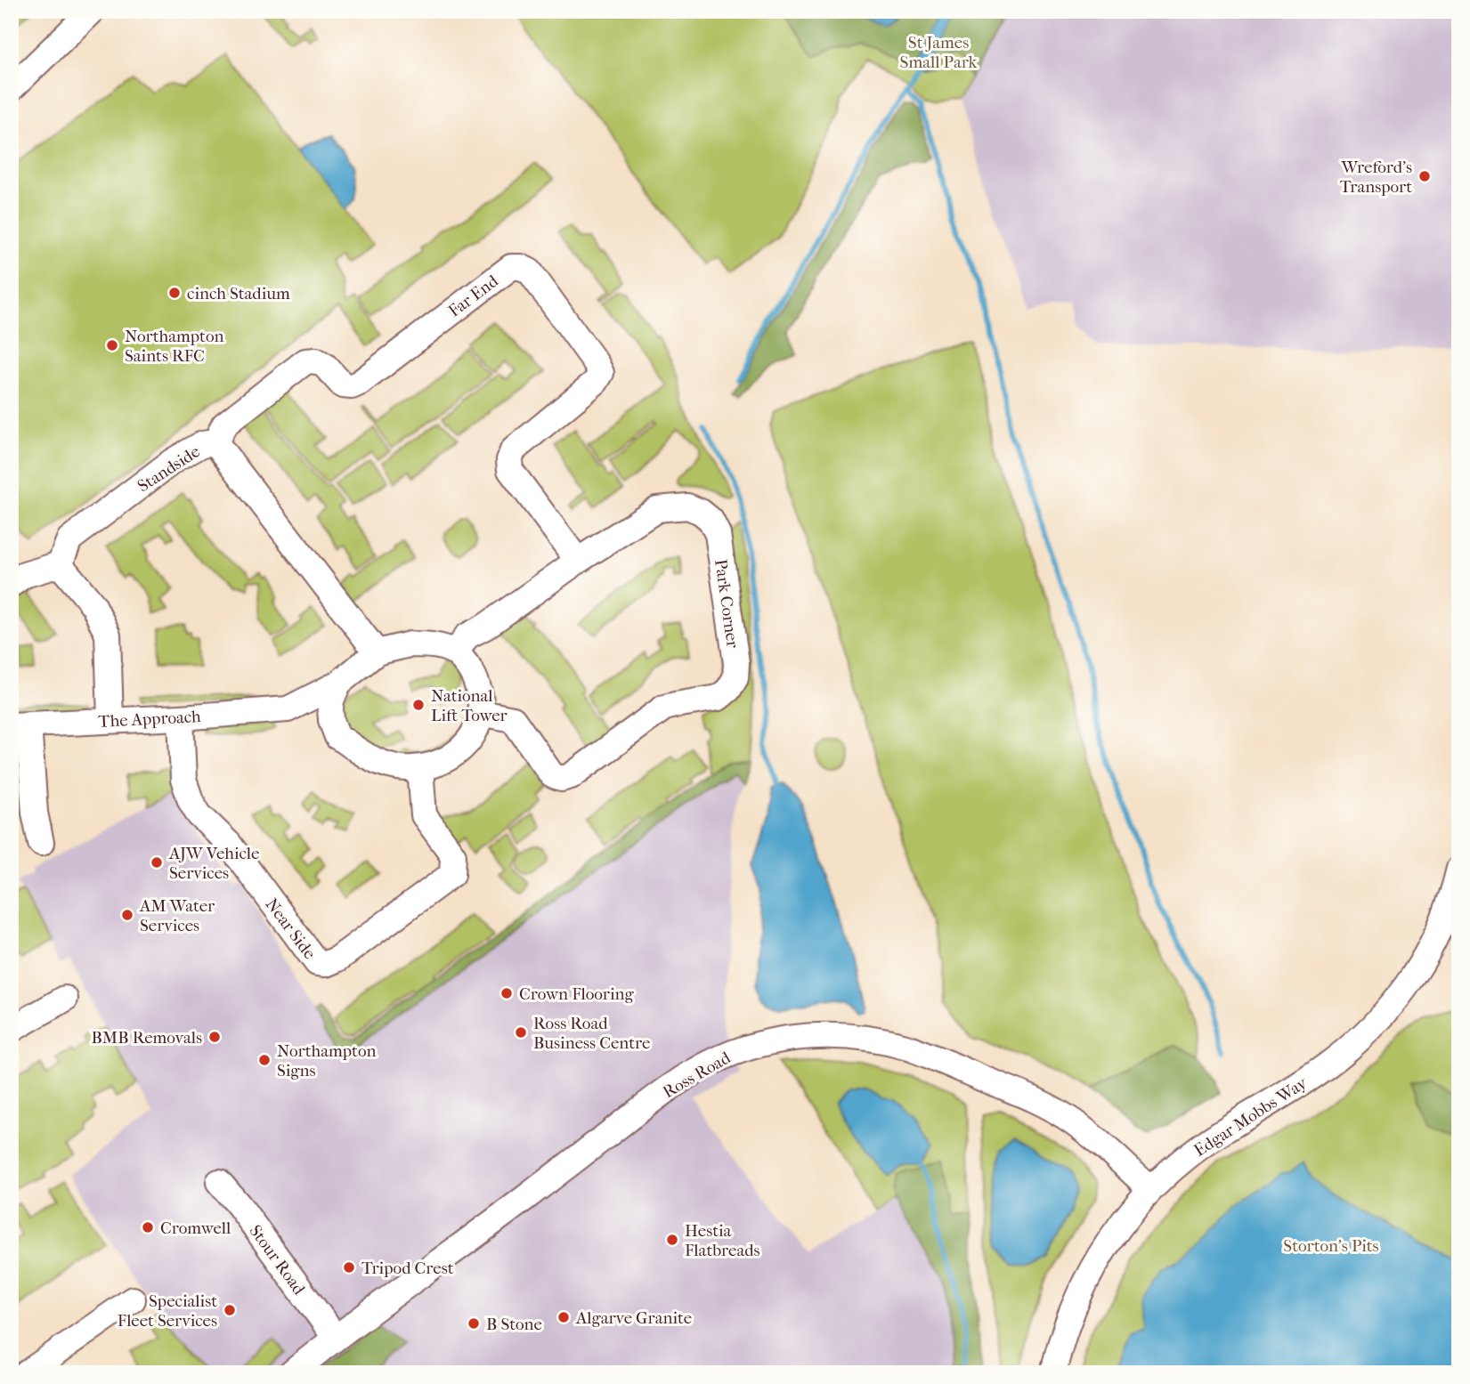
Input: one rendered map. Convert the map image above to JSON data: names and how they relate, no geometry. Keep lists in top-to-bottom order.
{
  "streets": {
    "street": [
      "Far End",
      "Standside",
      "Park Corner",
      "The Approach",
      "Near Side",
      "Ross Road",
      "Edgar Mobbs Way",
      "Stour Road"
    ]
  },
  "crossings": [
    ["Far End", "Standside"],
    ["Far End", "Park Corner"],
    ["Standside", "Park Corner"],
    ["Standside", "The Approach"],
    ["Standside", "Near Side"],
    ["Park Corner", "The Approach"],
    ["Park Corner", "Near Side"],
    ["The Approach", "Near Side"],
    ["Ross Road", "Edgar Mobbs Way"],
    ["Ross Road", "Stour Road"]
  ],
  "parks": ["St James Small Park", "Storton's Pits"],
  "places": [
    "Wreford's Transport",
    "cinch Stadium",
    "Northampton Saints RFC",
    "National Lift Tower",
    "AJW Vehicle Services",
    "AM Water Services",
    "Crown Flooring",
    "Ross Road Business Centre",
    "BMB Removals",
    "Northampton Signs",
    "Cromwell",
    "Hestia Flatbreads",
    "Tripod Crest",
    "Specialist Fleet Services",
    "Algarve Granite",
    "B Stone"
  ]
}
